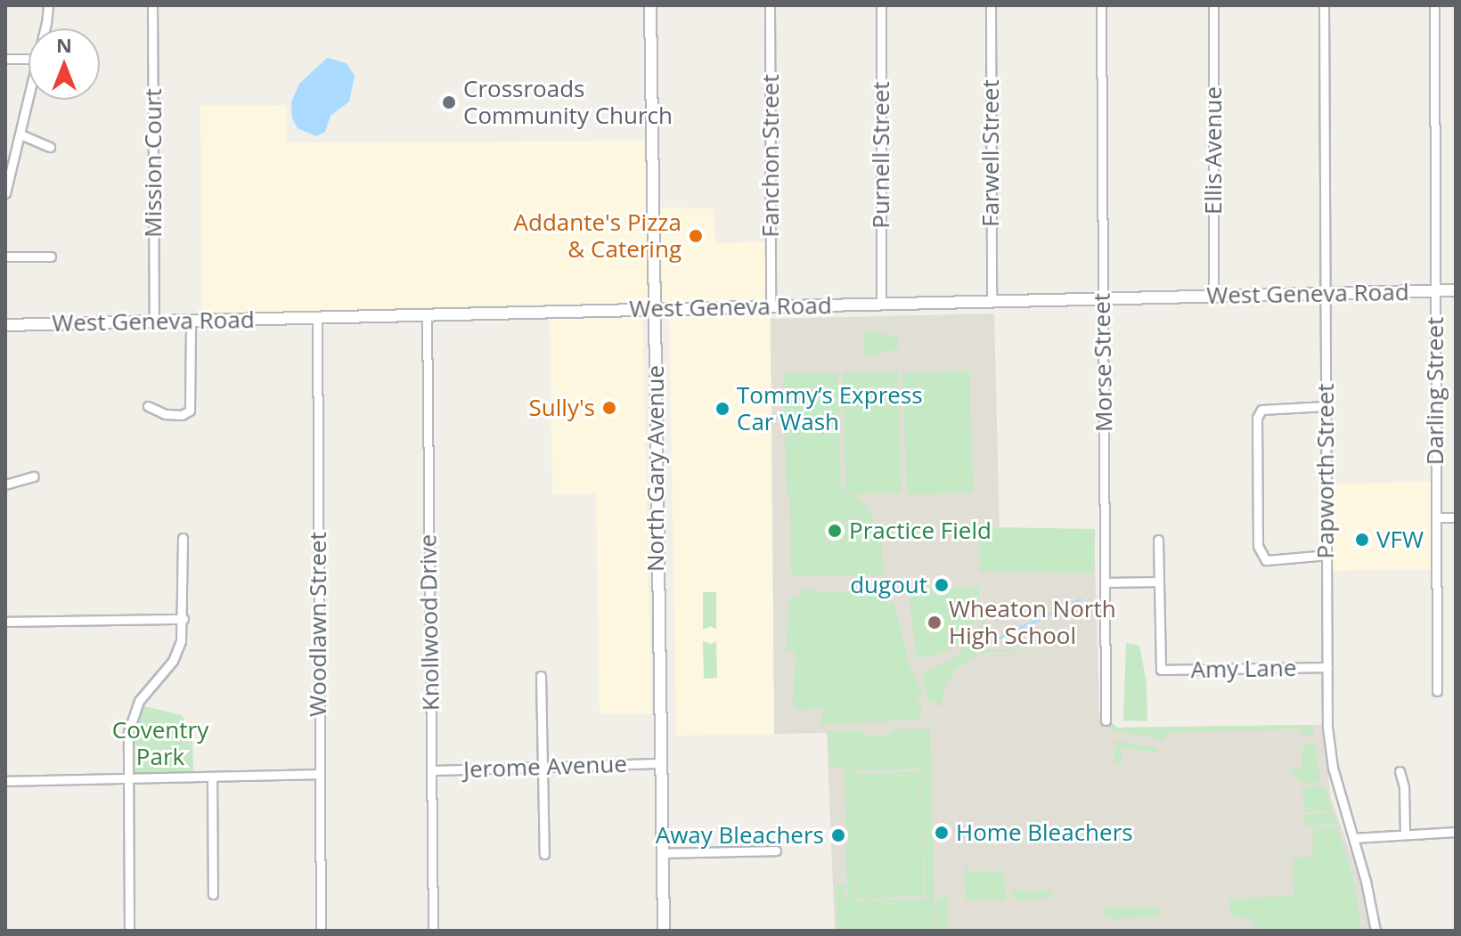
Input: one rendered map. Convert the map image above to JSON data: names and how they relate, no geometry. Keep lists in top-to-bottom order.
{
  "streets": {
    "main road": ["West Geneva Road", "North Gary Avenue"],
    "street": [
      "Ellis Avenue",
      "Farwell Street",
      "Purnell Street",
      "Fanchon Street",
      "Mission Court",
      "Morse Street",
      "Darling Street",
      "Papworth Street",
      "Knollwood Drive",
      "Woodlawn Street",
      "Amy Lane",
      "Jerome Avenue"
    ]
  },
  "crossings": [
    ["Ellis Avenue", "West Geneva Road"],
    ["Farwell Street", "West Geneva Road"],
    ["Purnell Street", "West Geneva Road"],
    ["Fanchon Street", "West Geneva Road"],
    ["Mission Court", "West Geneva Road"],
    ["West Geneva Road", "Morse Street"],
    ["West Geneva Road", "Darling Street"],
    ["West Geneva Road", "North Gary Avenue"],
    ["West Geneva Road", "Papworth Street"],
    ["West Geneva Road", "Knollwood Drive"],
    ["West Geneva Road", "Woodlawn Street"],
    ["North Gary Avenue", "Jerome Avenue"],
    ["Papworth Street", "Amy Lane"],
    ["Knollwood Drive", "Jerome Avenue"]
  ],
  "parks": ["Coventry Park"],
  "places": [
    "Crossroads Community Church",
    "Addante's Pizza & Catering",
    "Sully's",
    "Tommy’s Express Car Wash",
    "Practice Field",
    "VFW",
    "dugout",
    "Wheaton North High School",
    "Home Bleachers",
    "Away Bleachers"
  ],
  "north": "top"
}
